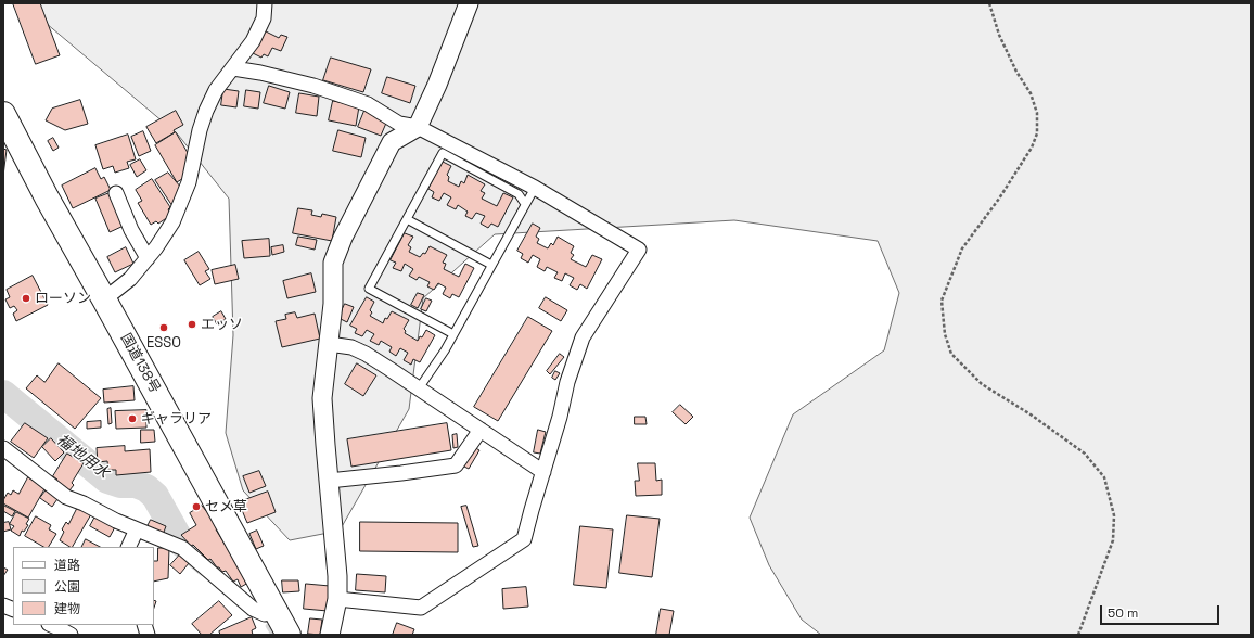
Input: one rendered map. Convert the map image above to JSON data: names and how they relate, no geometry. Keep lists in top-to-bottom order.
{
  "streets": {
    "highway": ["国道138号"]
  },
  "water": ["福地用水"],
  "places": [
    "ローソン",
    "エッソ",
    "ESSO",
    "ギャラリア",
    "セメ草"
  ],
  "legend": ["道路", "公園", "建物"],
  "scale_bar": "50 m"
}
